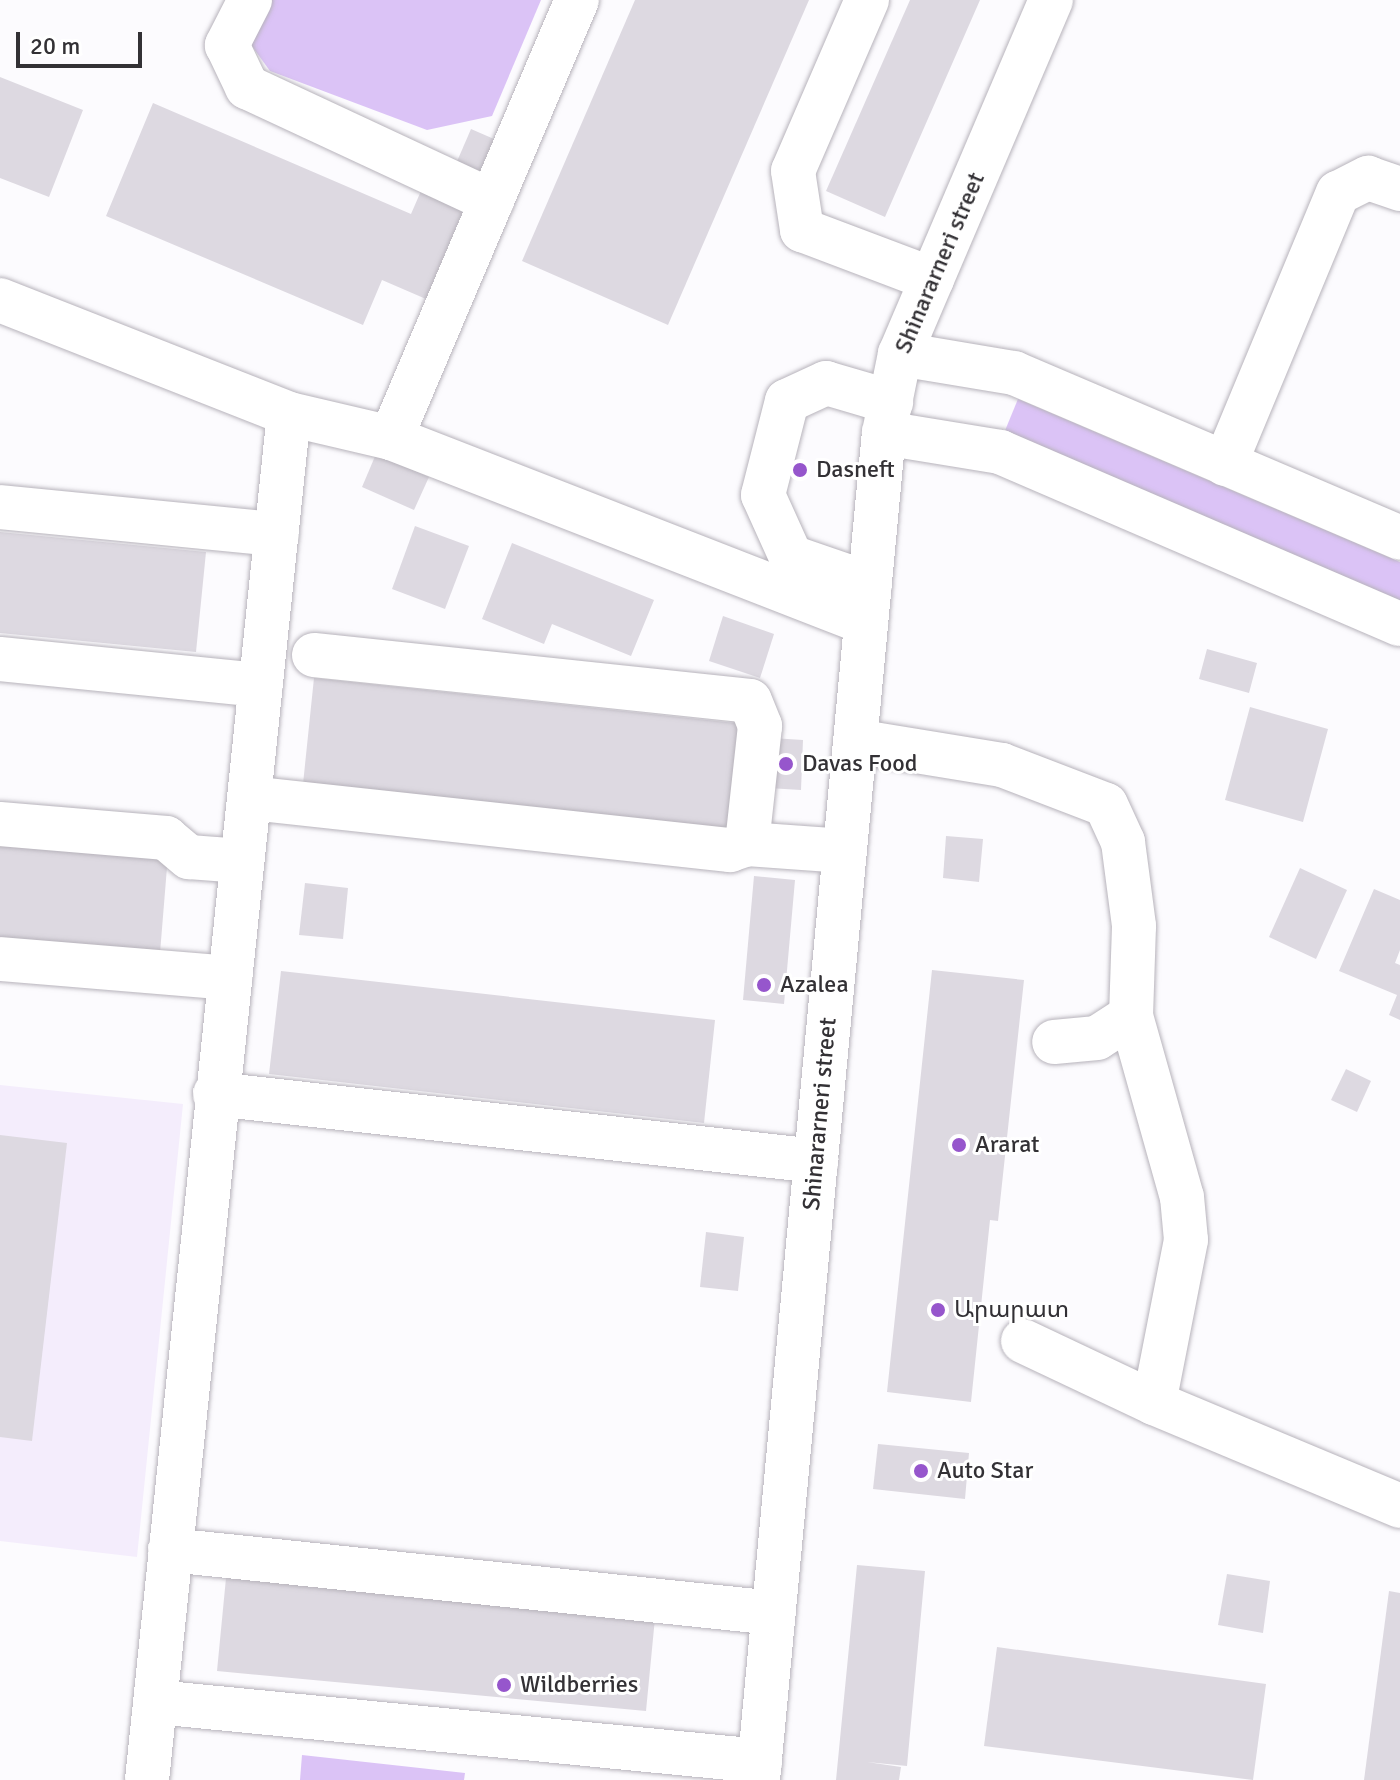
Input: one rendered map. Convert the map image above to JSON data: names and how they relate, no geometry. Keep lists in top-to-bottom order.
{
  "streets": {
    "street": ["Shinararneri street"]
  },
  "places": [
    "Dasneft",
    "Davas Food",
    "Azalea",
    "Ararat",
    "Արարատ",
    "Auto Star",
    "Wildberries"
  ],
  "scale_bar": "20 m"
}
